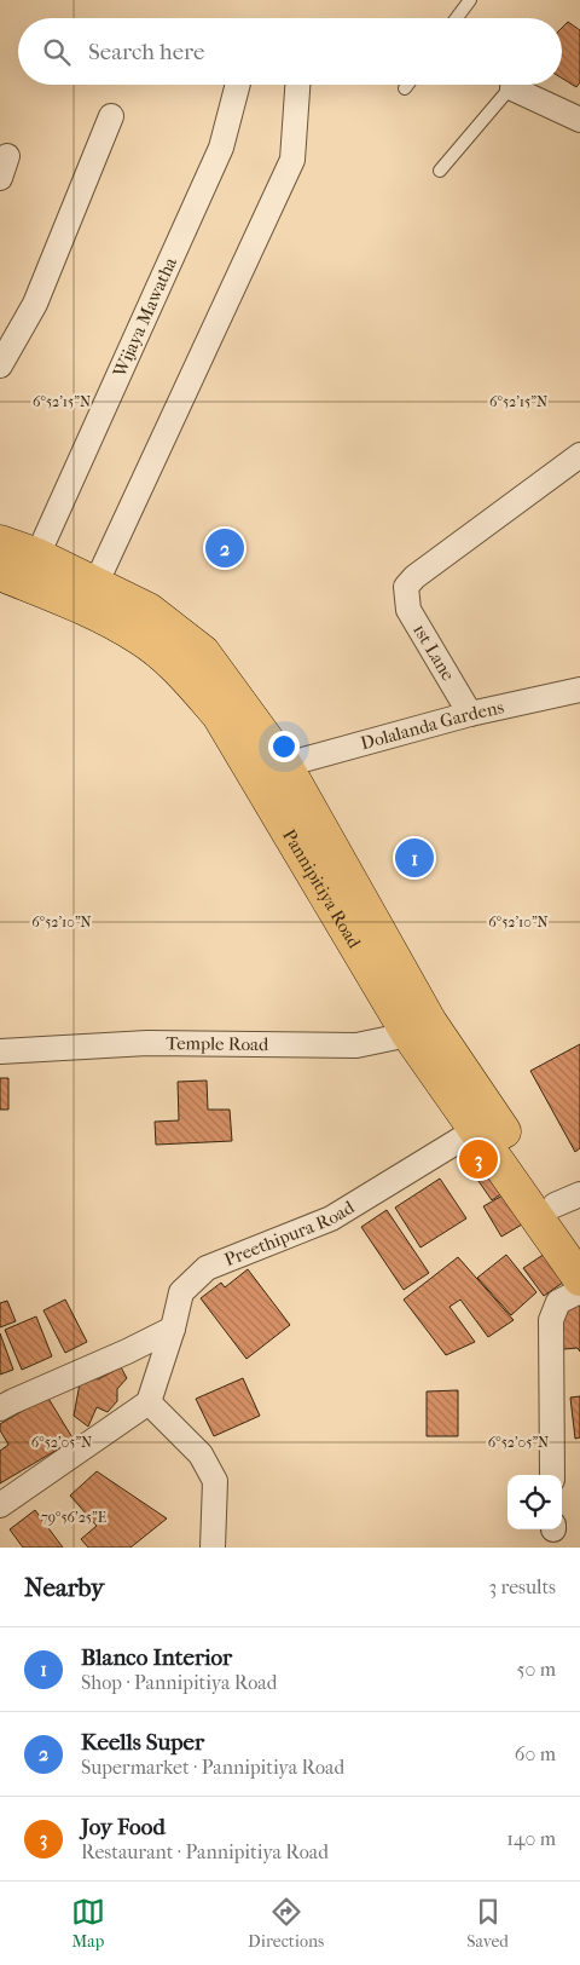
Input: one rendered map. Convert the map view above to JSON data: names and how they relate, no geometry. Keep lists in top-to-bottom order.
{
  "streets": {
    "main road": ["Pannipitiya Road"],
    "street": [
      "Wijaya Mawatha",
      "1st Lane",
      "Dolalanda Gardens",
      "Temple Road",
      "Preethipura Road"
    ]
  },
  "crossings": [
    ["Wijaya Mawatha", "Pannipitiya Road"],
    ["1st Lane", "Dolalanda Gardens"],
    ["Dolalanda Gardens", "Pannipitiya Road"],
    ["Pannipitiya Road", "Temple Road"],
    ["Pannipitiya Road", "Preethipura Road"]
  ],
  "page": {
    "search": "Search here",
    "pins": ["2", "1", "3"],
    "heading": ["Nearby", "3 results"],
    "list": [
      {
        "mark": "1",
        "name": "Blanco Interior",
        "note": "Shop · Pannipitiya Road",
        "value": "50 m"
      },
      {
        "mark": "2",
        "name": "Keells Super",
        "note": "Supermarket · Pannipitiya Road",
        "value": "60 m"
      },
      {
        "mark": "3",
        "name": "Joy Food",
        "note": "Restaurant · Pannipitiya Road",
        "value": "140 m"
      }
    ],
    "nav": ["Map", "Directions", "Saved"]
  },
  "coordinates": [
    "6°52'15\"N",
    "6°52'10\"N",
    "6°52'05\"N",
    "79°56'25\"E"
  ]
}
